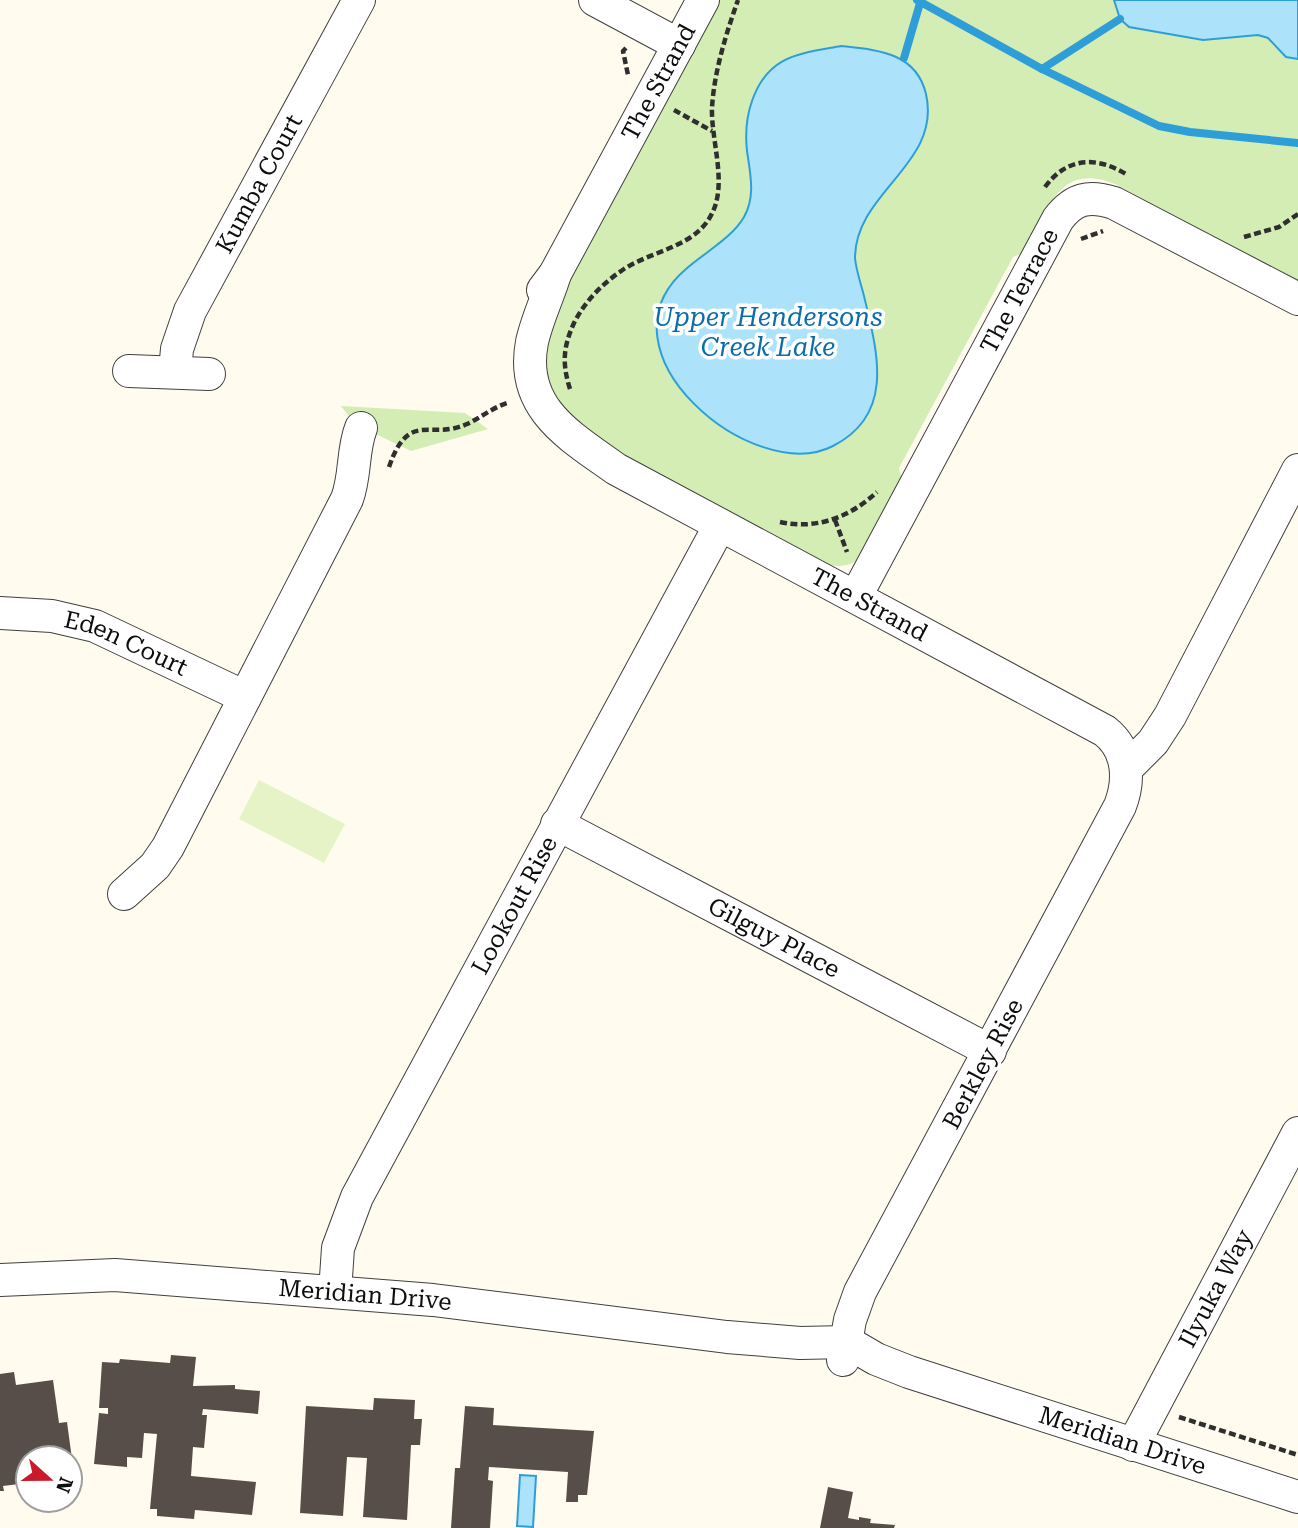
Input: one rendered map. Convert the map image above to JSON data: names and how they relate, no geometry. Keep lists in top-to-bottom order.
{
  "streets": {
    "street": [
      "The Strand",
      "Kumba Court",
      "The Terrace",
      "Eden Court",
      "Lookout Rise",
      "Gilguy Place",
      "Berkley Rise",
      "Ilyuka Way",
      "Meridian Drive"
    ]
  },
  "crossings": [
    ["The Strand", "The Terrace"],
    ["The Strand", "Lookout Rise"],
    ["The Strand", "Berkley Rise"],
    ["Lookout Rise", "Gilguy Place"],
    ["Lookout Rise", "Meridian Drive"],
    ["Gilguy Place", "Berkley Rise"],
    ["Berkley Rise", "Meridian Drive"],
    ["Ilyuka Way", "Meridian Drive"]
  ],
  "water": ["Upper Hendersons Creek Lake"],
  "north": "right"
}
